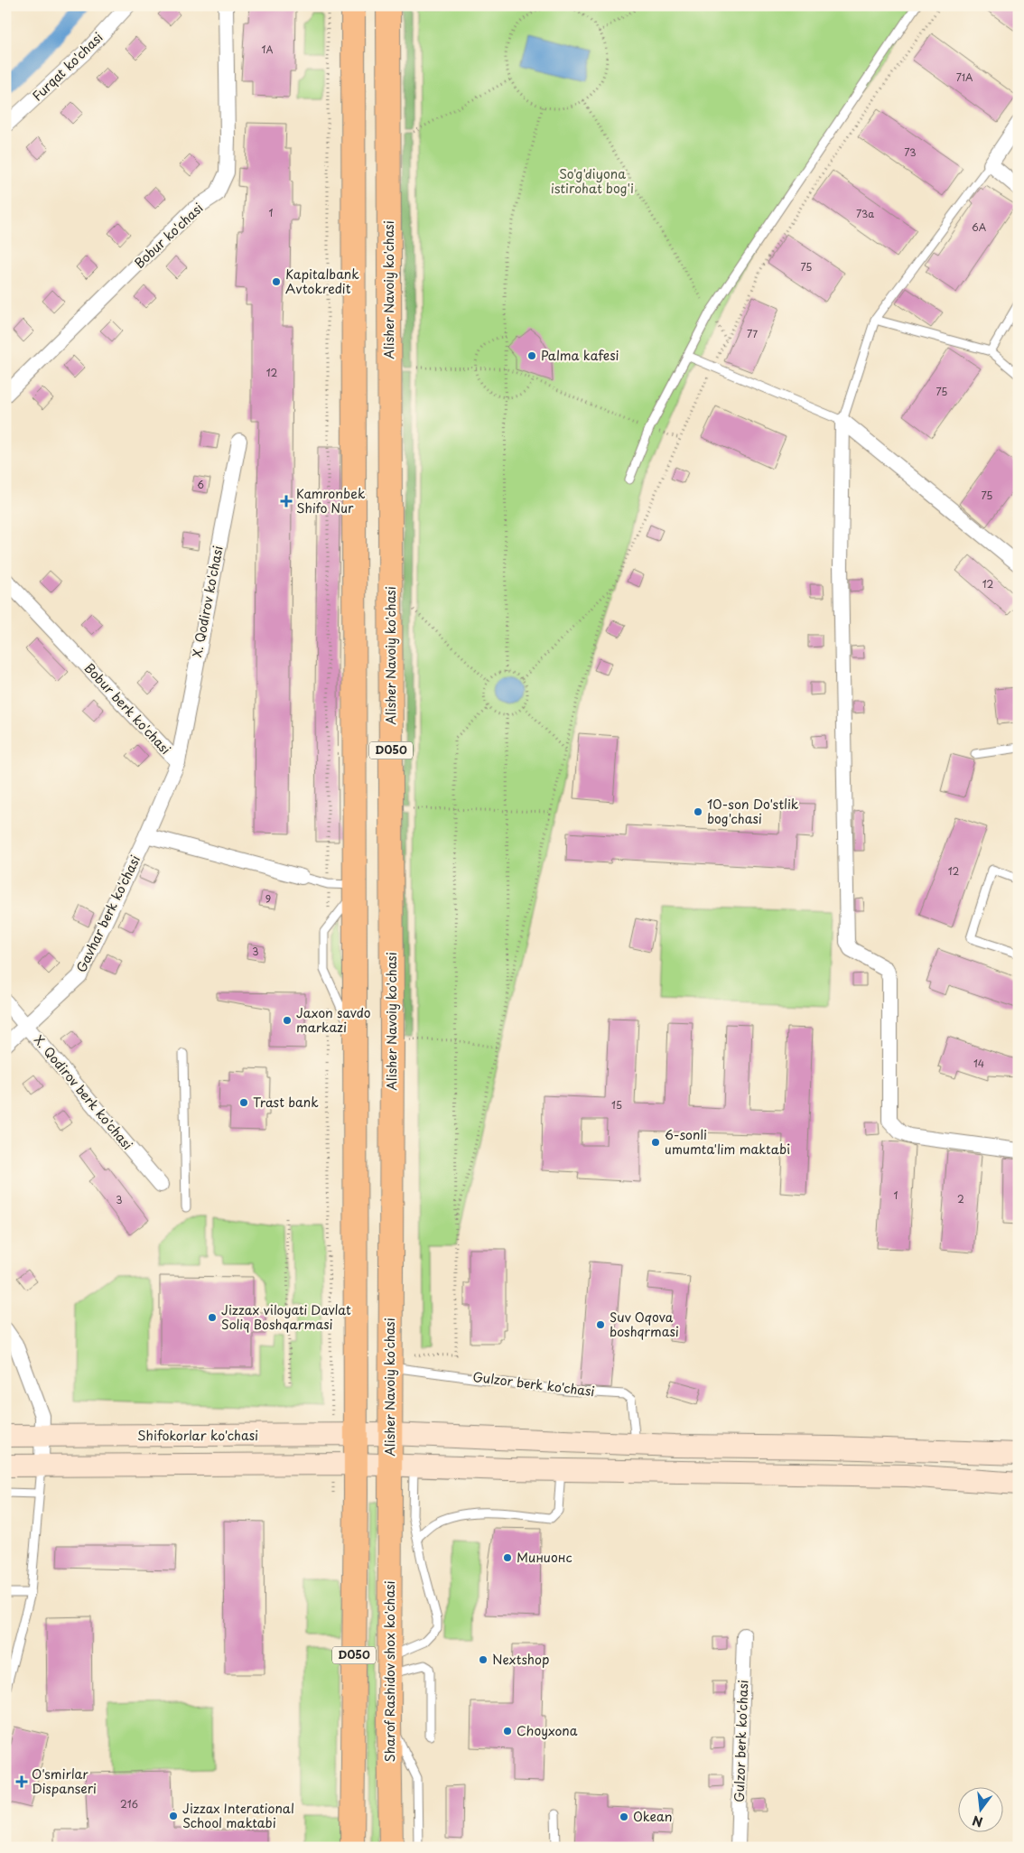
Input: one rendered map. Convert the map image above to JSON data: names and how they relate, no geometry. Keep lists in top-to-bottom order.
{
  "streets": {
    "main road": [
      "Alisher Navoiy ko'chasi",
      "D050",
      "Shifokorlar ko'chasi",
      "Sharof Rashidov shox ko'chasi"
    ],
    "street": [
      "Furqat ko'chasi",
      "Bobur ko'chasi",
      "X. Qodirov ko'chasi",
      "Bobur berk ko'chasi",
      "Gavhar berk ko'chasi",
      "X. Qodirov berk ko'chasi",
      "Gulzor berk ko'chasi"
    ]
  },
  "crossings": [
    ["Alisher Navoiy ko'chasi", "Gulzor berk ko'chasi"],
    ["Alisher Navoiy ko'chasi", "Shifokorlar ko'chasi"],
    ["Alisher Navoiy ko'chasi", "Sharof Rashidov shox ko'chasi"],
    ["X. Qodirov ko'chasi", "Bobur berk ko'chasi"],
    ["Bobur berk ko'chasi", "Gavhar berk ko'chasi"],
    ["D050", "Shifokorlar ko'chasi"],
    ["Gavhar berk ko'chasi", "X. Qodirov berk ko'chasi"],
    ["Gulzor berk ko'chasi", "Shifokorlar ko'chasi"]
  ],
  "parks": ["So'g'diyona istirohat bog'i"],
  "places": {
    "other": [
      "Kapitalbank Avtokredit",
      "Palma kafesi",
      "10-son Do'stlik bog'chasi",
      "Jaxon savdo markazi",
      "Trast bank",
      "6-sonli umumta'lim maktabi",
      "Jizzax viloyati Davlat Soliq Boshqarmasi",
      "Suv Oqova boshqrmasi",
      "Минионс",
      "Nextshop",
      "Choyxona",
      "Jizzax Interational School maktabi",
      "Okean"
    ],
    "health": ["Kamronbek Shifo Nur", "O'smirlar Dispanseri"]
  },
  "house_numbers": [
    "1A",
    "71А",
    "73",
    "1",
    "73a",
    "6А",
    "75",
    "77",
    "12",
    "75",
    "6",
    "75",
    "12",
    "12",
    "9",
    "3",
    "14",
    "15",
    "1",
    "2",
    "3",
    "216"
  ],
  "north": "bottom"
}
